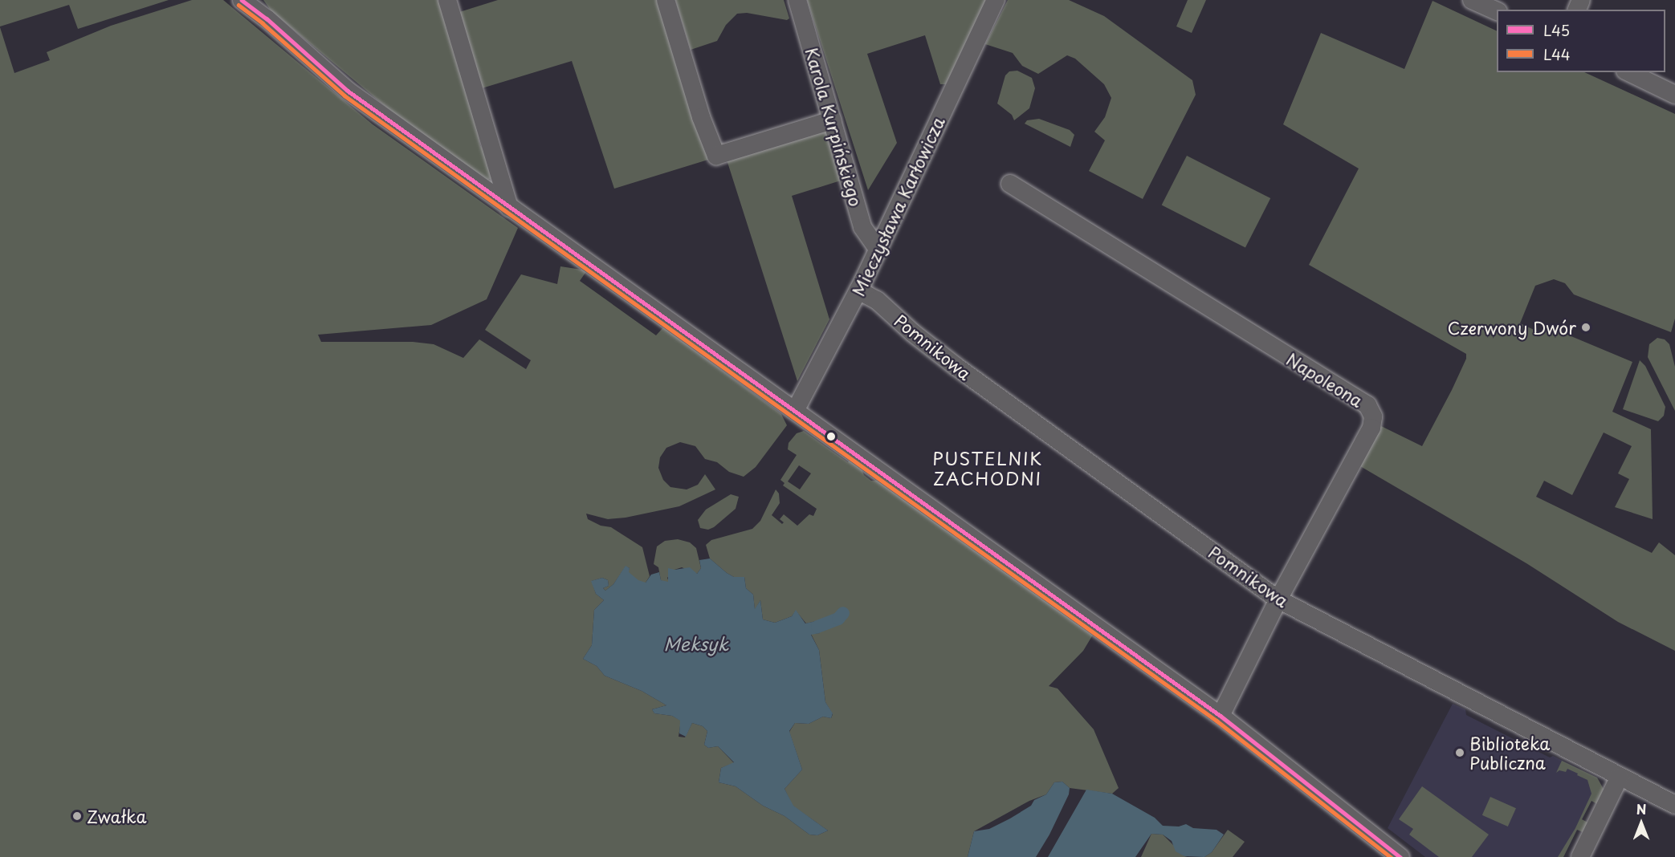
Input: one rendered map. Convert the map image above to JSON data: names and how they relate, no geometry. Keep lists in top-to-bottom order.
{
  "streets": {
    "street": [
      "Karola Kurpińskiego",
      "Mieczysława Karłowicza",
      "Pomnikowa",
      "Napoleona"
    ]
  },
  "crossings": [
    ["Karola Kurpińskiego", "Mieczysława Karłowicza"],
    ["Mieczysława Karłowicza", "Pomnikowa"],
    ["Pomnikowa", "Napoleona"]
  ],
  "districts": ["PUSTELNIK ZACHODNI"],
  "water": ["Meksyk"],
  "places": ["Czerwony Dwór", "Biblioteka Publiczna", "Zwałka"],
  "lines": ["transit line L45", "transit line L44"],
  "legend": ["L45", "L44"],
  "north": "top"
}
